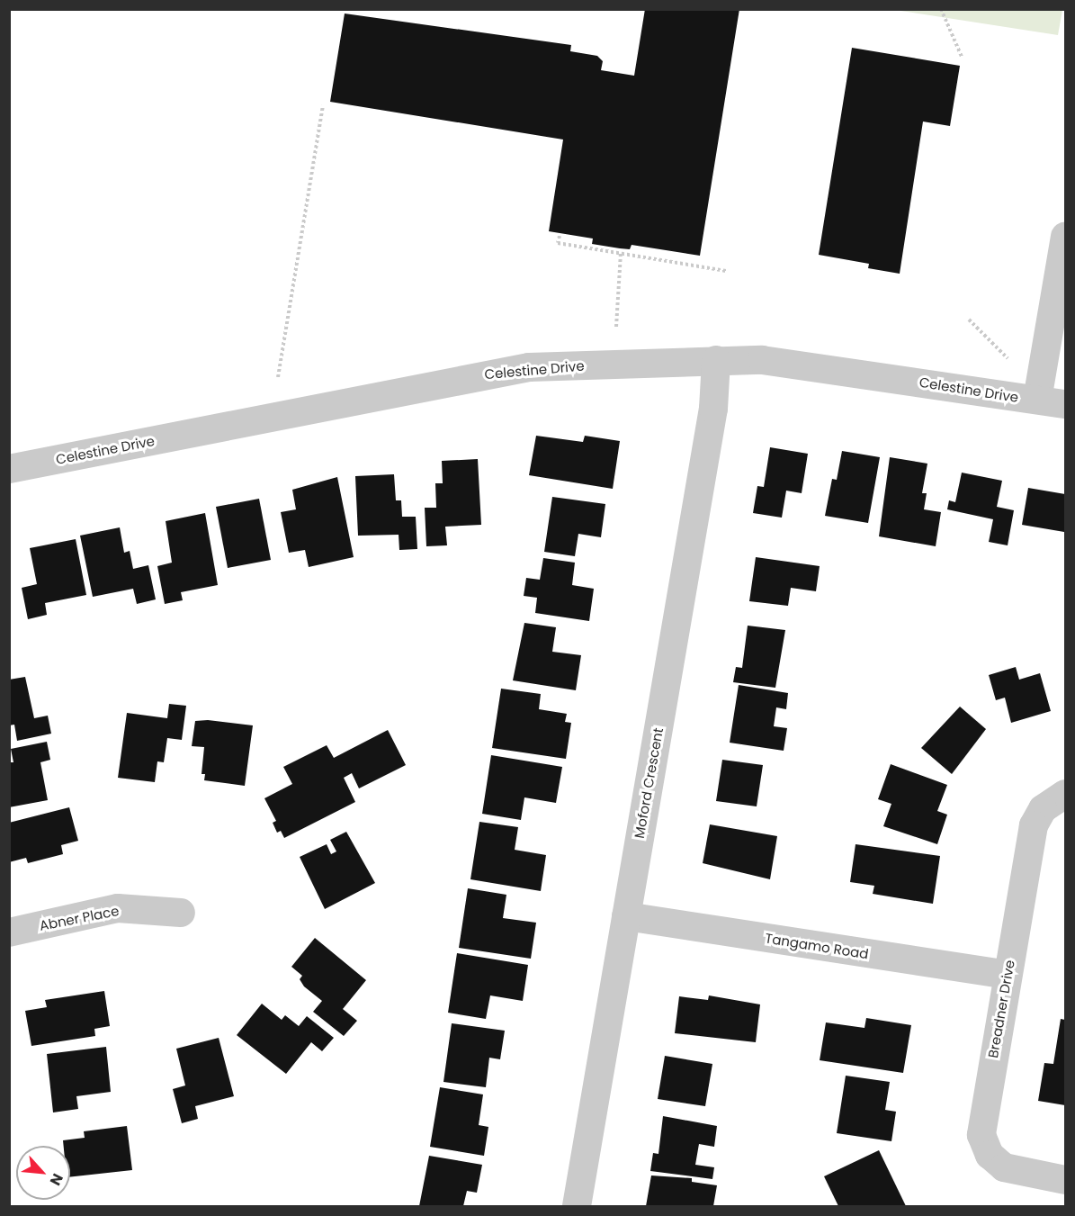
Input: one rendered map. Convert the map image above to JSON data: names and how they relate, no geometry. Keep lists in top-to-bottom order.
{
  "streets": {
    "street": [
      "Celestine Drive",
      "Moford Crescent",
      "Abner Place",
      "Tangamo Road",
      "Breadner Drive"
    ]
  },
  "crossings": [
    ["Celestine Drive", "Moford Crescent"],
    ["Moford Crescent", "Tangamo Road"],
    ["Tangamo Road", "Breadner Drive"]
  ],
  "north": "bottom right"
}
